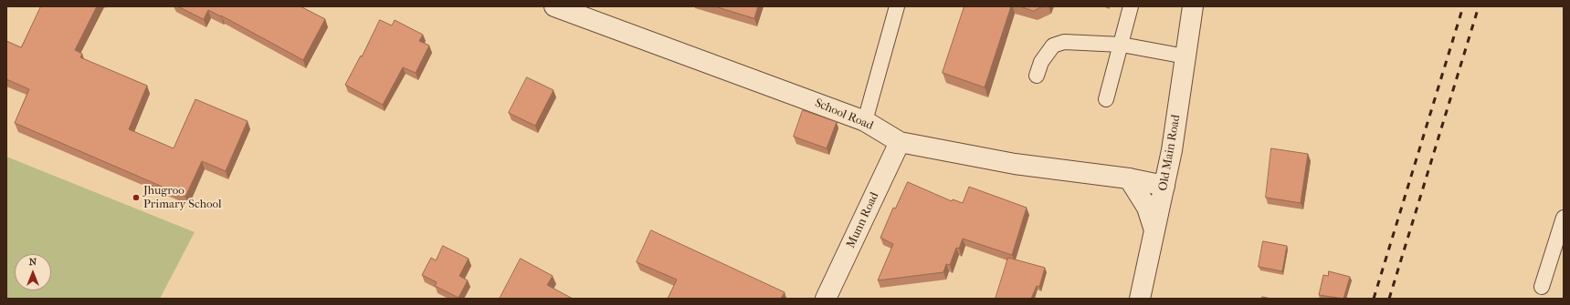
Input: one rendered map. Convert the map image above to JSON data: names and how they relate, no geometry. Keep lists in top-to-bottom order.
{
  "streets": {
    "street": ["School Road", "Old Main Road", "Munn Road"]
  },
  "crossings": [
    ["School Road", "Old Main Road"],
    ["School Road", "Munn Road"]
  ],
  "places": ["Jhugroo Primary School"],
  "north": "top"
}
